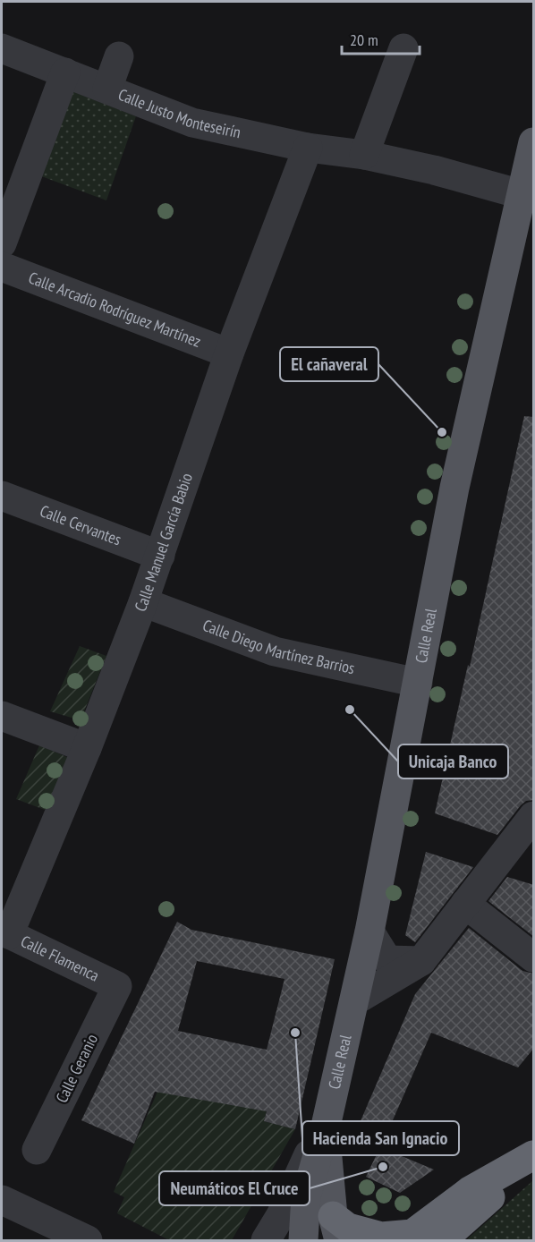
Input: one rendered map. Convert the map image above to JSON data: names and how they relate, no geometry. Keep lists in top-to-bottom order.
{
  "streets": {
    "main road": ["Calle Real"],
    "street": [
      "Calle Justo Monteseirín",
      "Calle Arcadio Rodríguez Martínez",
      "Calle Cervantes",
      "Calle Manuel García Babio",
      "Calle Diego Martínez Barrios",
      "Calle Flamenca",
      "Calle Geranio"
    ]
  },
  "crossings": [
    ["Calle Justo Monteseirín", "Calle Manuel García Babio"],
    ["Calle Justo Monteseirín", "Calle Real"],
    ["Calle Arcadio Rodríguez Martínez", "Calle Manuel García Babio"],
    ["Calle Cervantes", "Calle Manuel García Babio"],
    ["Calle Manuel García Babio", "Calle Diego Martínez Barrios"],
    ["Calle Manuel García Babio", "Calle Flamenca"],
    ["Calle Real", "Calle Diego Martínez Barrios"],
    ["Calle Flamenca", "Calle Geranio"]
  ],
  "places": [
    "El cañaveral",
    "Unicaja Banco",
    "Hacienda San Ignacio",
    "Neumáticos El Cruce"
  ],
  "scale_bar": "20 m"
}
